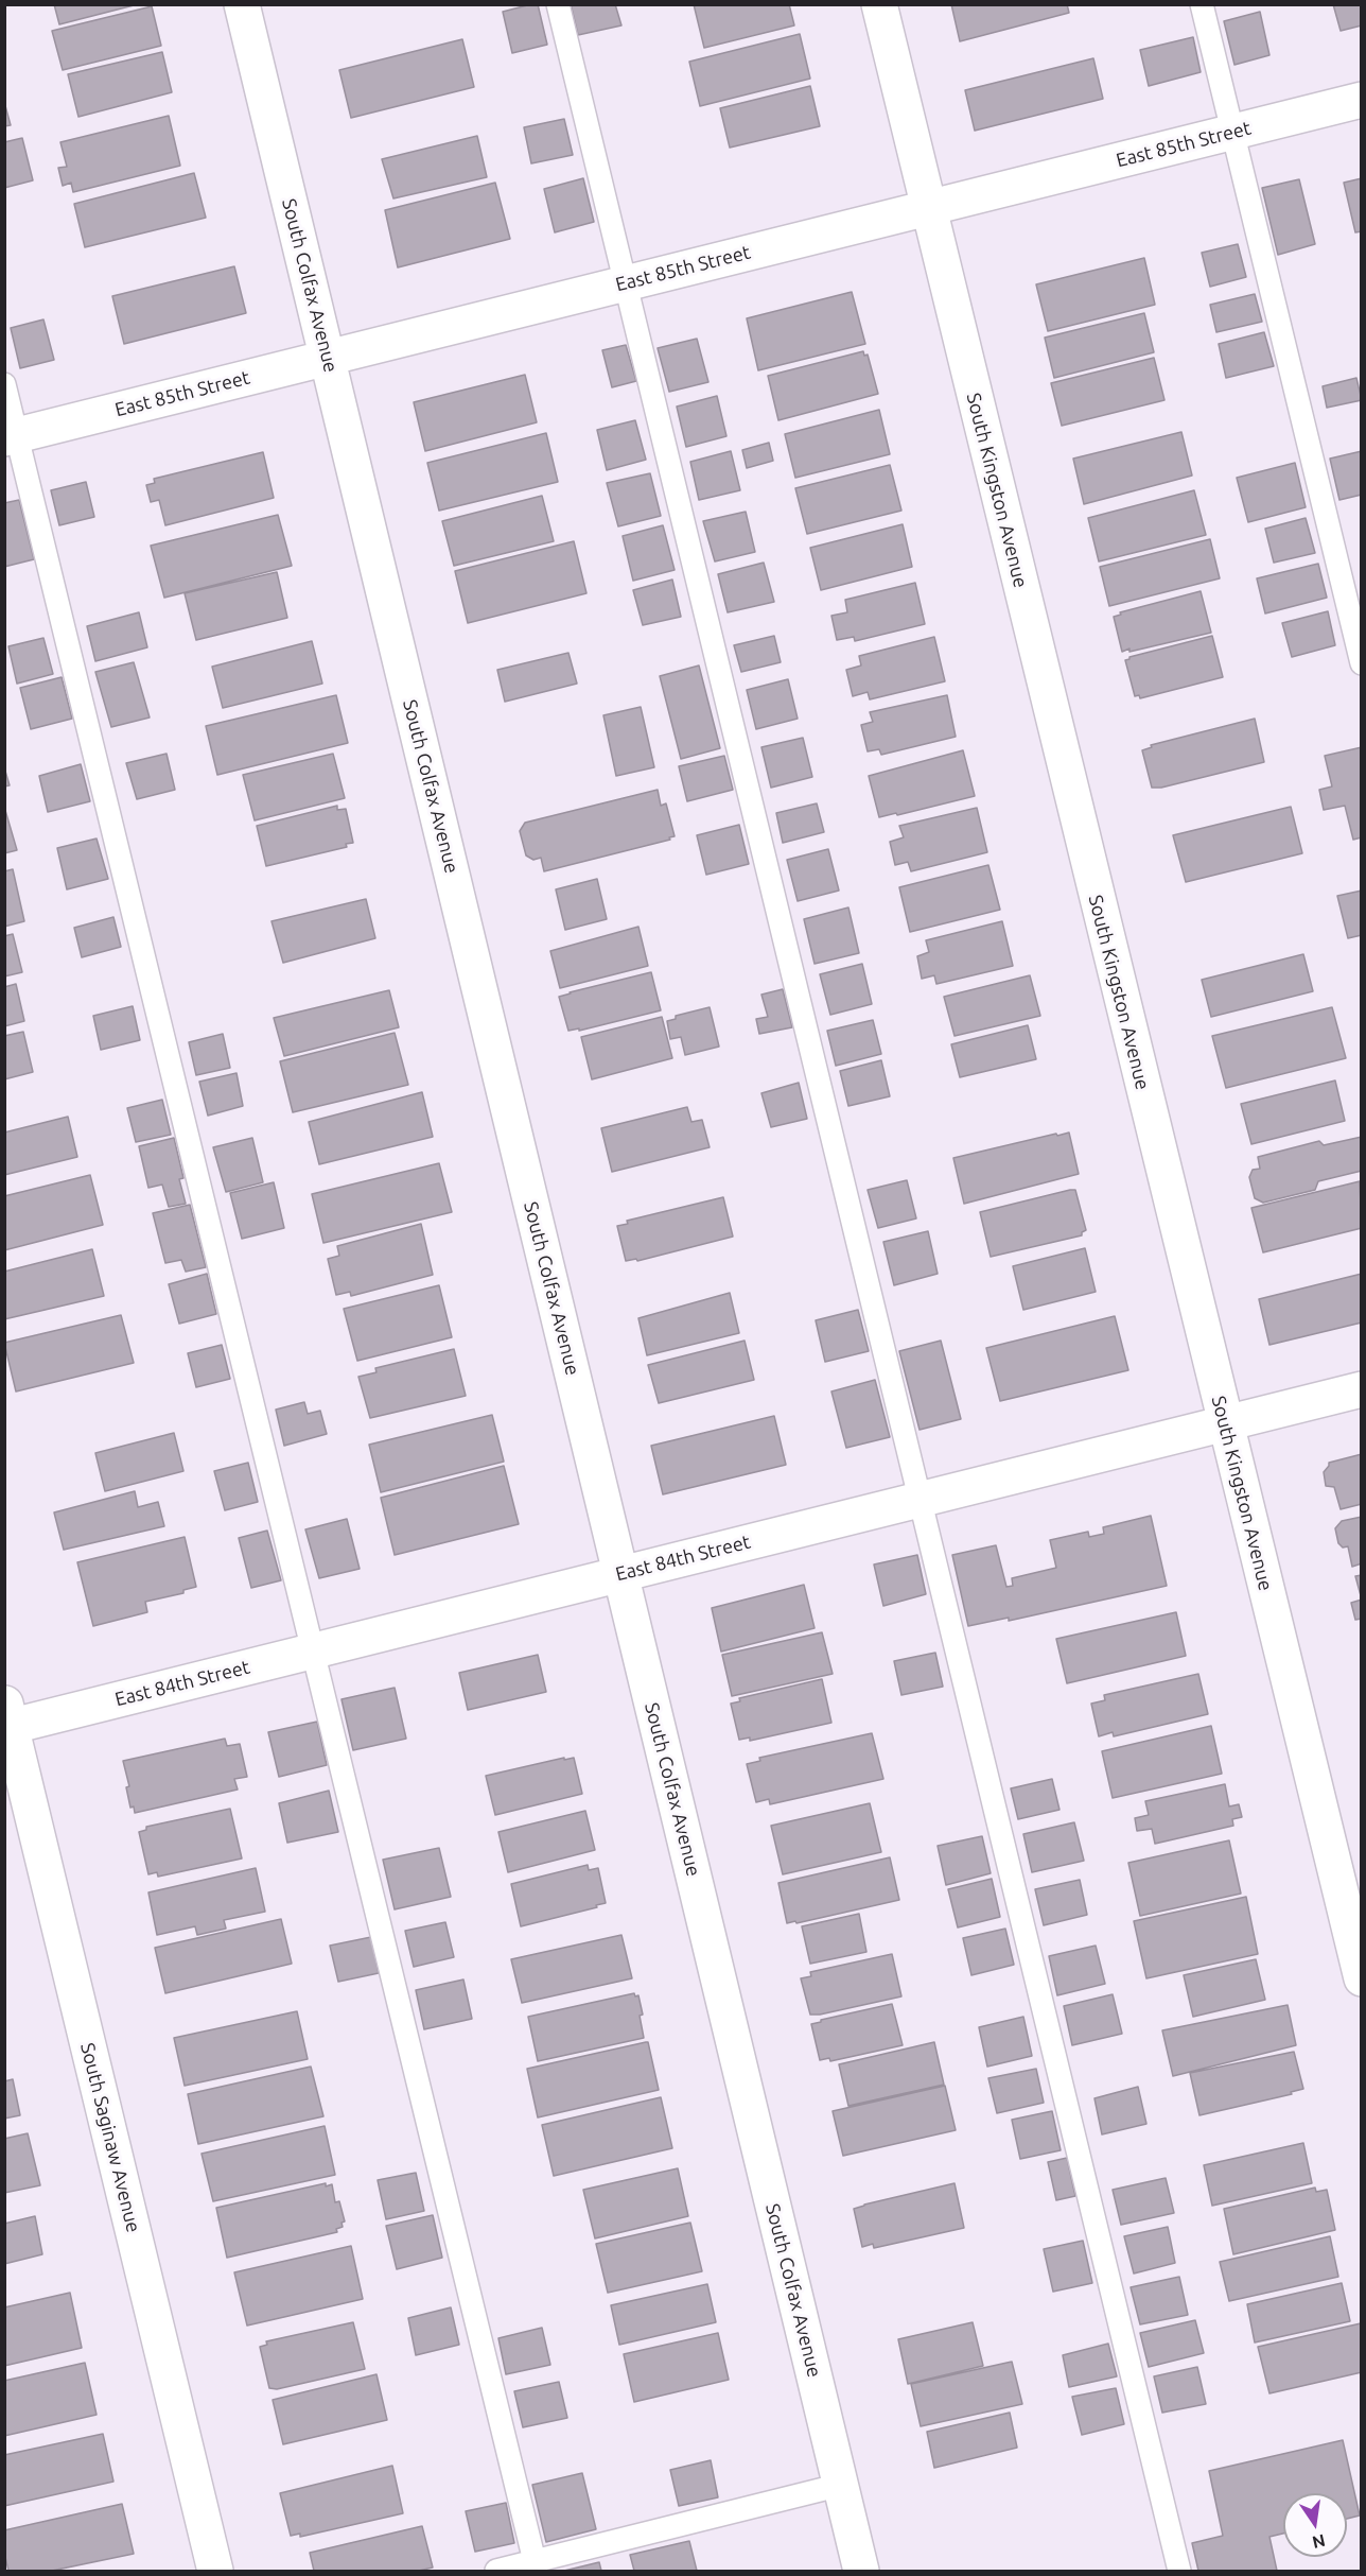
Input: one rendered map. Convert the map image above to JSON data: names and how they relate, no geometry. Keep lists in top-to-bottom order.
{
  "streets": {
    "street": [
      "East 85th Street",
      "South Colfax Avenue",
      "South Kingston Avenue",
      "East 84th Street",
      "South Saginaw Avenue"
    ]
  },
  "crossings": [
    ["East 85th Street", "South Colfax Avenue"],
    ["East 85th Street", "South Kingston Avenue"],
    ["South Colfax Avenue", "East 84th Street"],
    ["South Kingston Avenue", "East 84th Street"],
    ["East 84th Street", "South Saginaw Avenue"]
  ],
  "north": "bottom"
}
